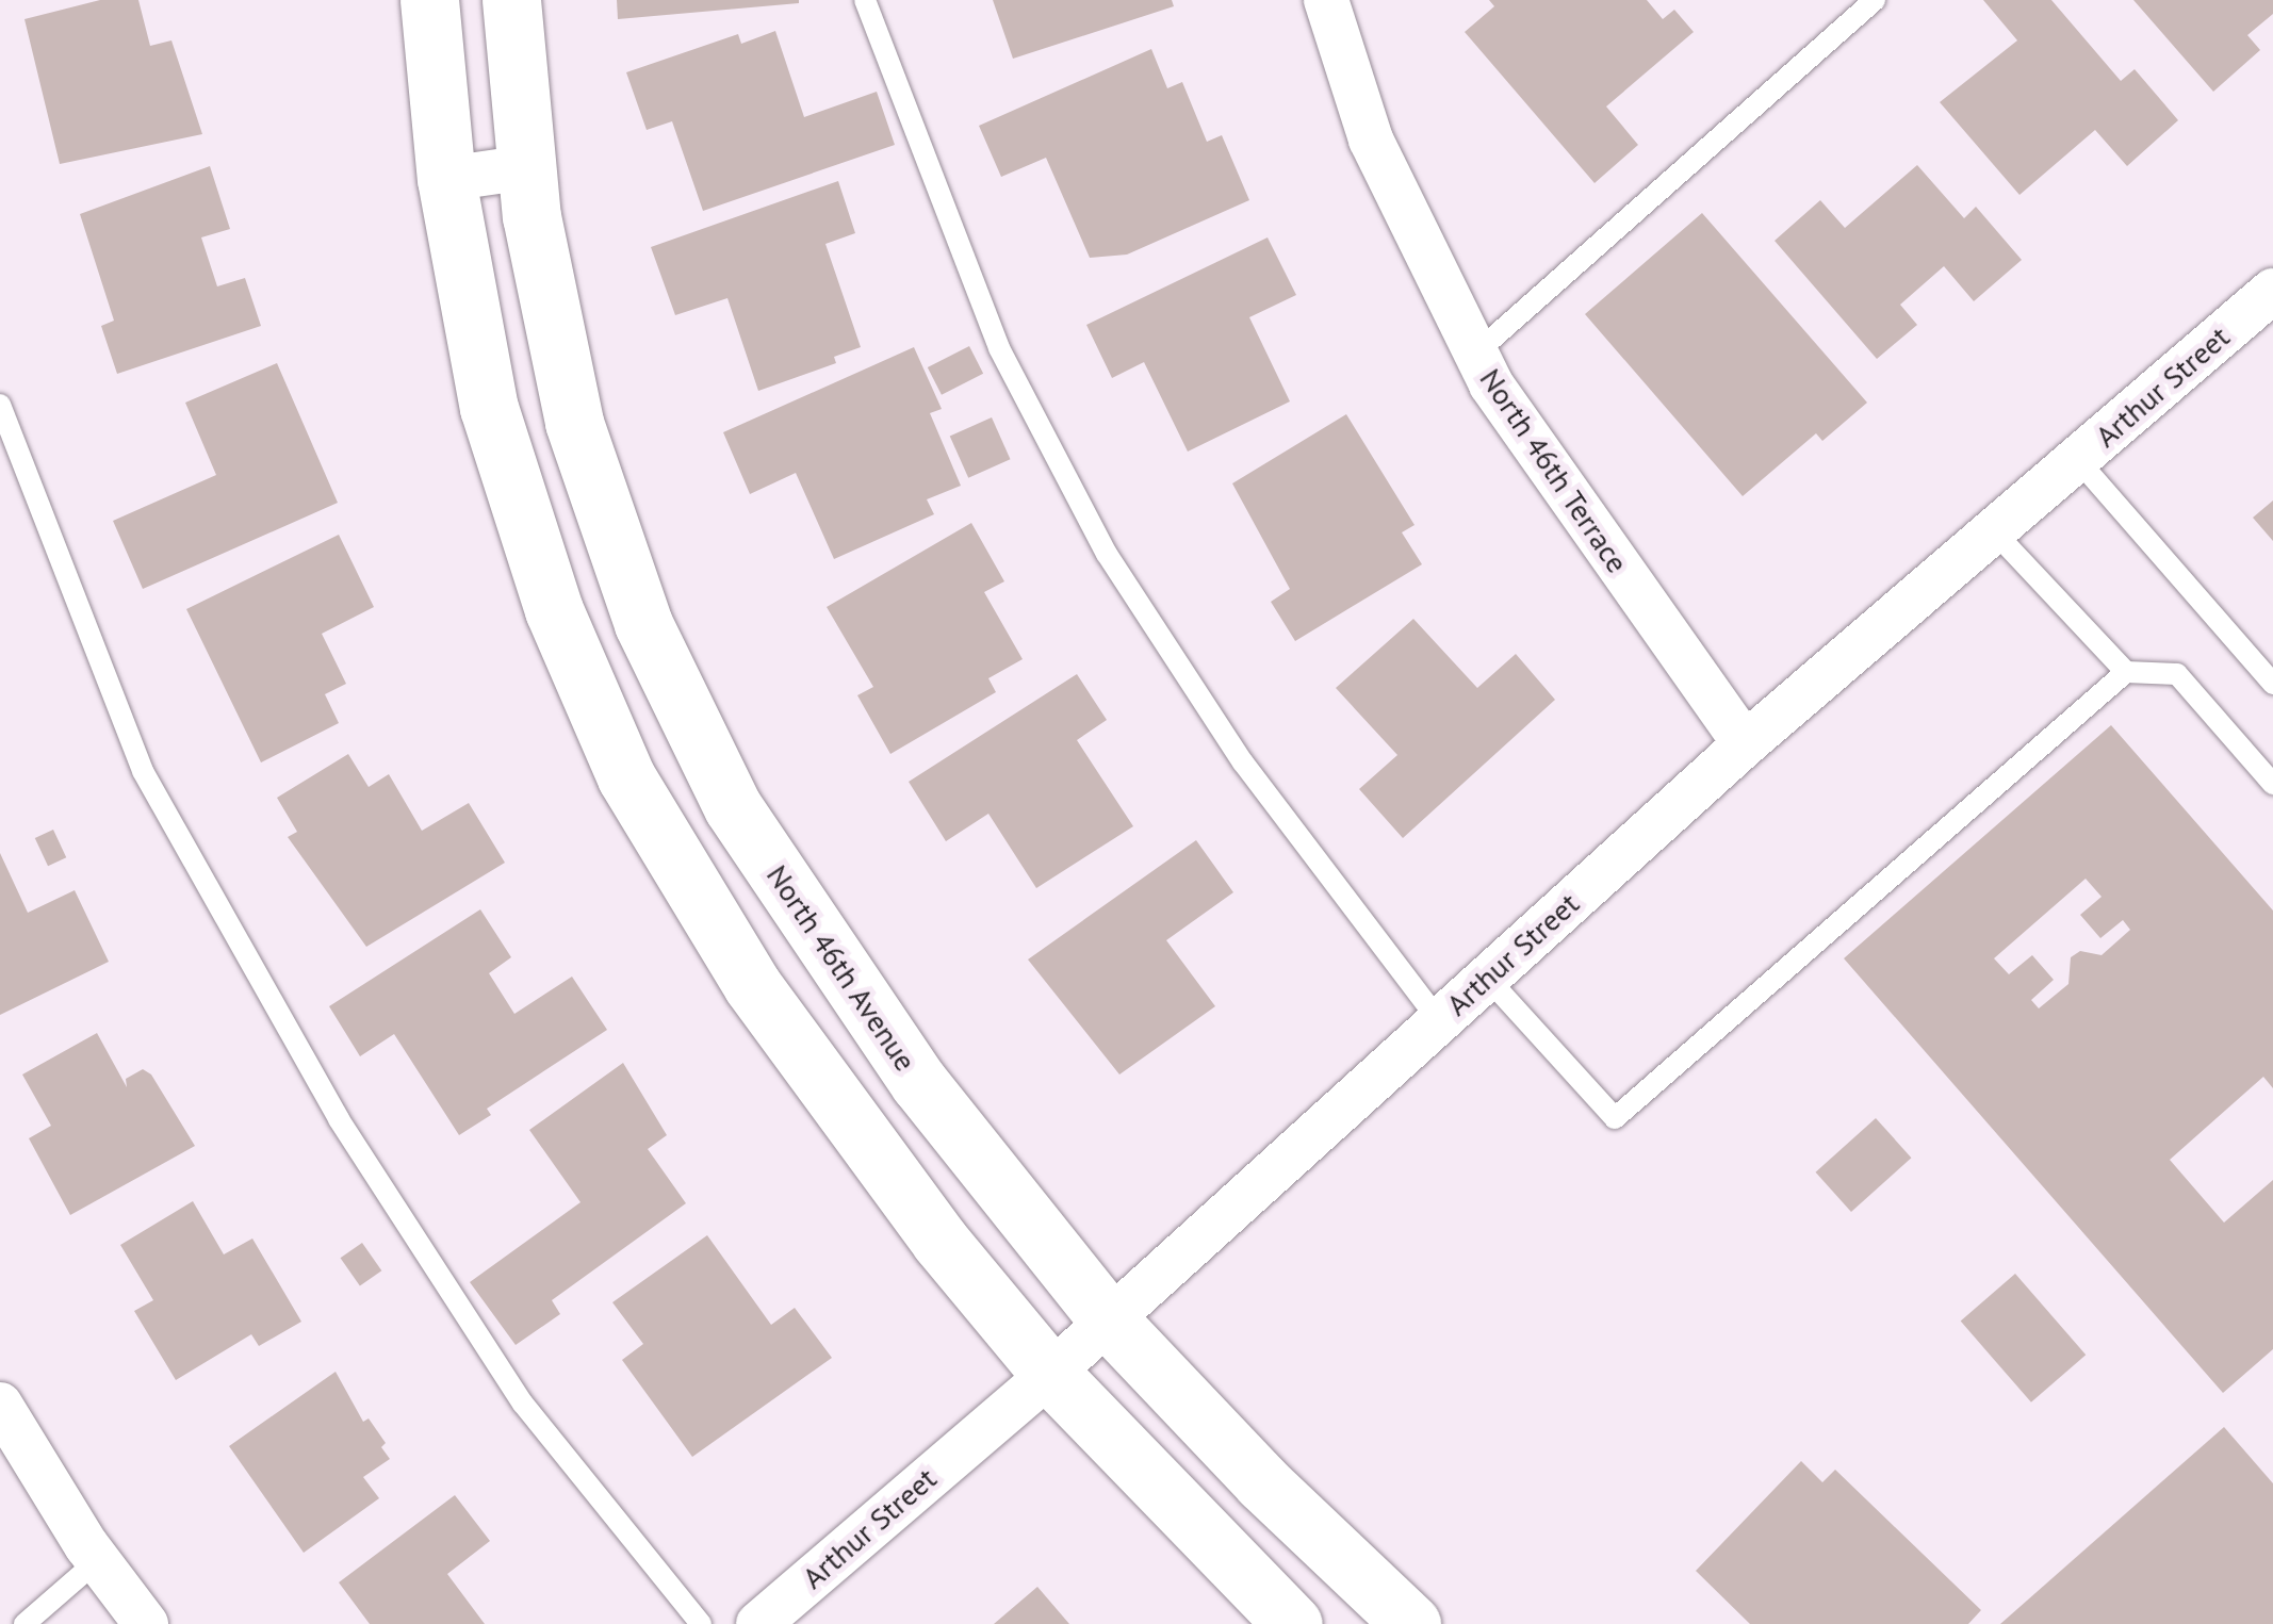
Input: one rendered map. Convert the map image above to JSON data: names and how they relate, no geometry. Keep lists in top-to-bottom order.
{
  "streets": {
    "street": ["Arthur Street", "North 46th Terrace", "North 46th Avenue"]
  },
  "crossings": [
    ["Arthur Street", "North 46th Terrace"],
    ["Arthur Street", "North 46th Avenue"]
  ]
}
